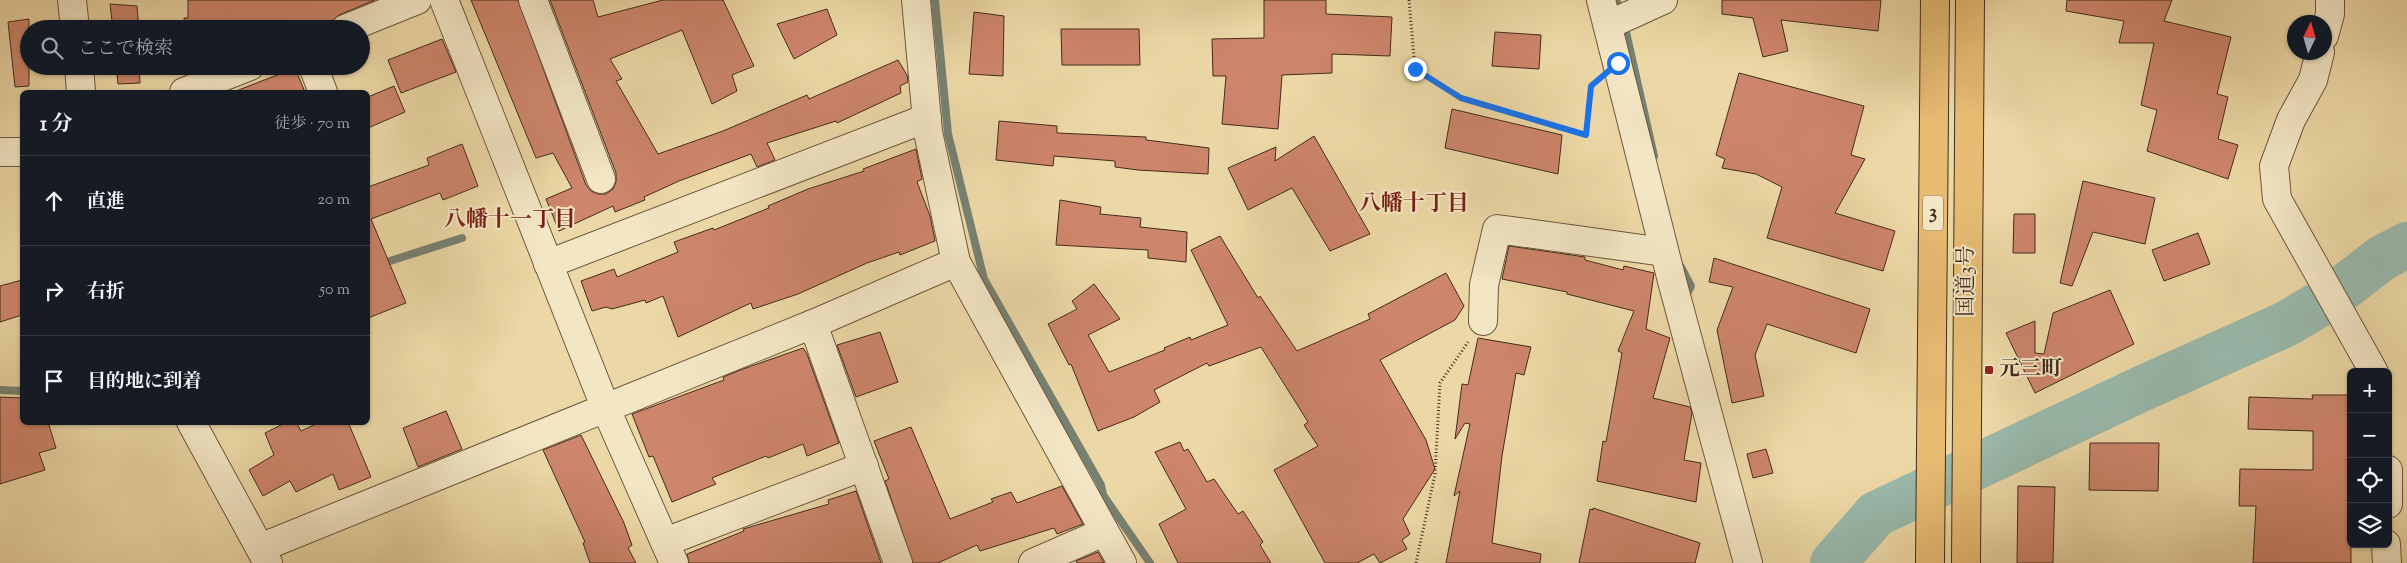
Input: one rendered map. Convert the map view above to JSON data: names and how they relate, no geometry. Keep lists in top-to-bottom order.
{
  "streets": {
    "highway": ["3", "国道3号"]
  },
  "districts": ["八幡十丁目", "八幡十一丁目"],
  "places": {
    "transit": ["元三町"]
  },
  "north": "top",
  "page": {
    "search": "ここで検索",
    "heading": ["1 分", "徒歩 · 70 m"],
    "list": [
      ["直進", "20 m"],
      ["右折", "50 m"],
      "目的地に到着"
    ],
    "map_buttons": ["+", "−"]
  }
}
